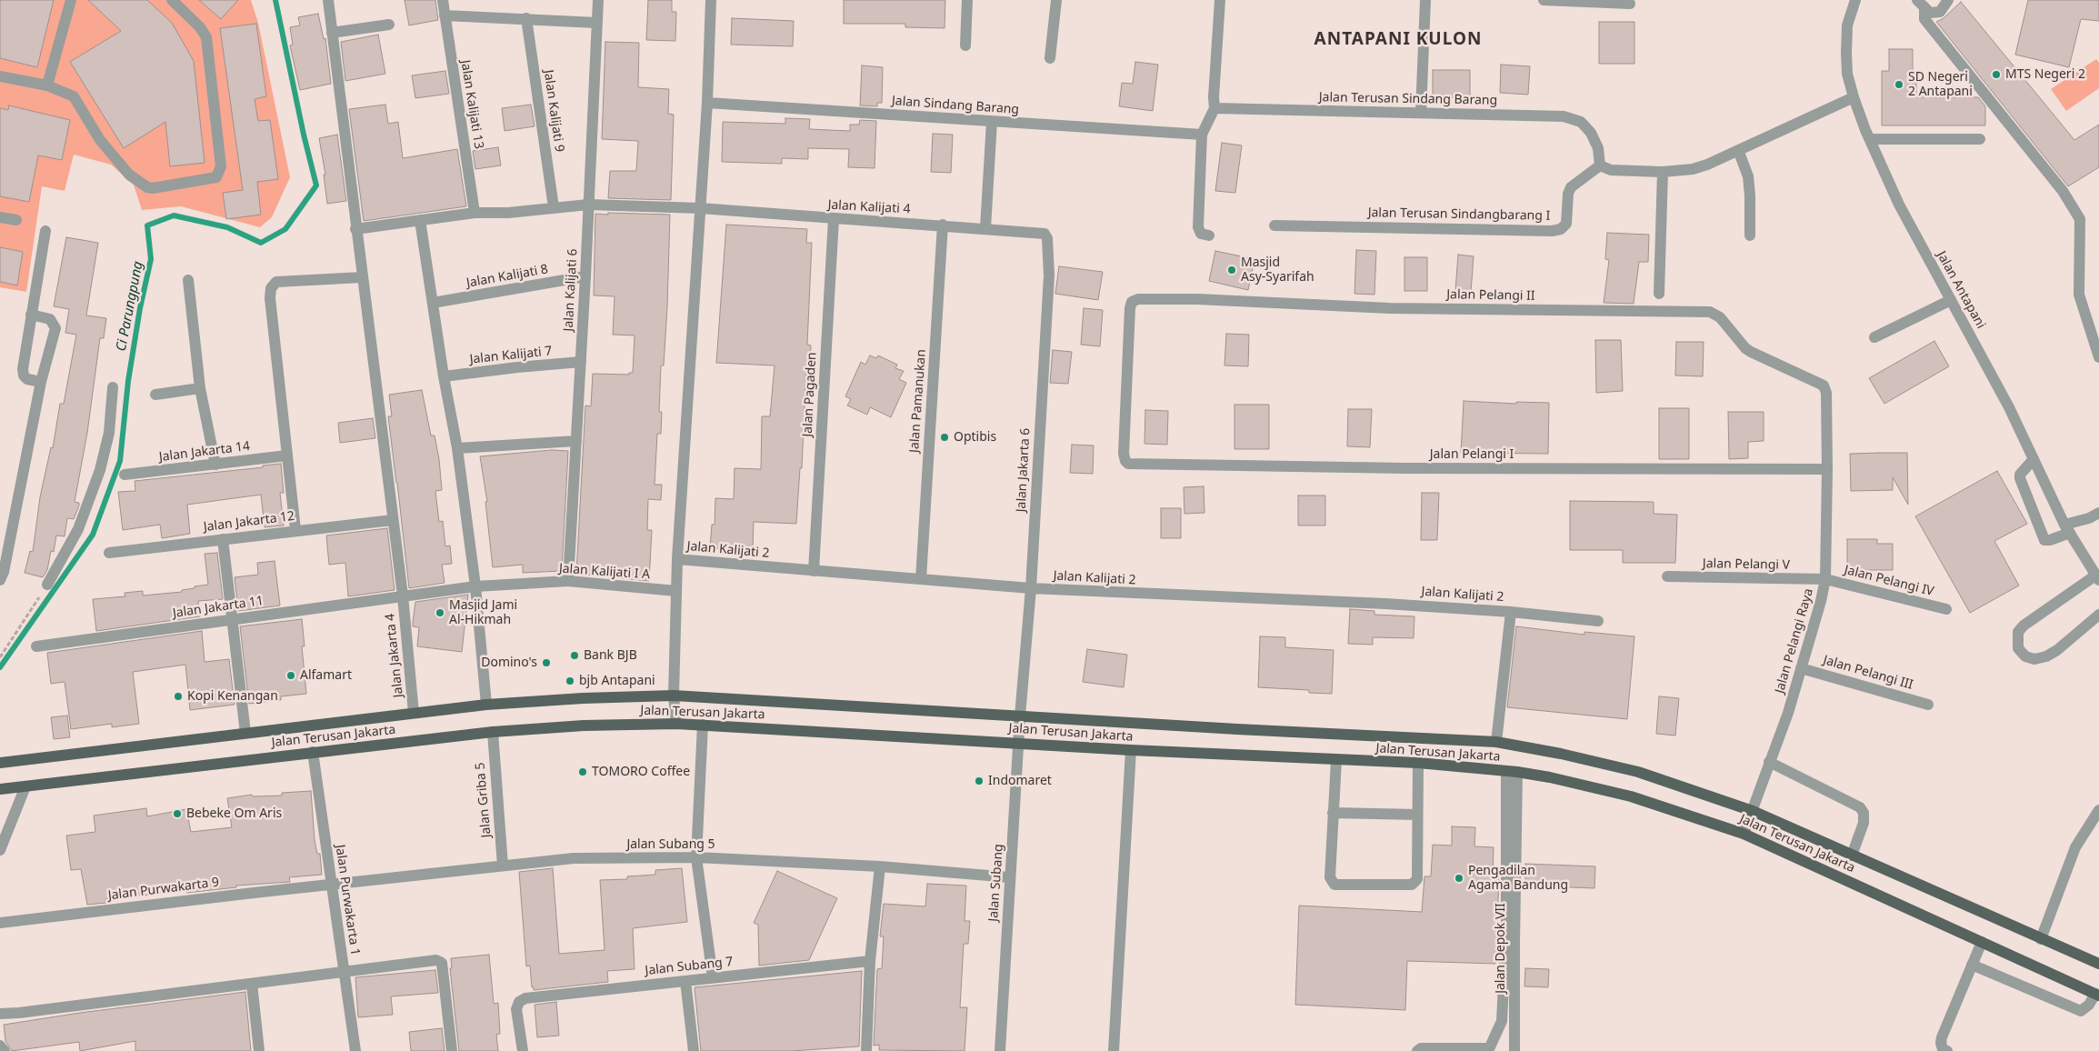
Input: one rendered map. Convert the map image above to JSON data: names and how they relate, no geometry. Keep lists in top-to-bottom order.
{
  "streets": {
    "main road": ["Jalan Terusan Jakarta"],
    "street": [
      "Jalan Terusan Sindang Barang",
      "Jalan Kalijati 13",
      "Jalan Sindang Barang",
      "Jalan Kalijati 9",
      "Jalan Kalijati 4",
      "Jalan Terusan Sindangbarang I",
      "Jalan Kalijati 8",
      "Jalan Kalijati 6",
      "Jalan Antapani",
      "Jalan Pelangi II",
      "Jalan Kalijati 7",
      "Jalan Pagaden",
      "Jalan Pamanukan",
      "Jalan Jakarta 14",
      "Jalan Pelangi I",
      "Jalan Jakarta 6",
      "Jalan Jakarta 12",
      "Jalan Kalijati 2",
      "Jalan Pelangi V",
      "Jalan Kalijati I A",
      "Jalan Pelangi IV",
      "Jalan Jakarta 11",
      "Jalan Pelangi Raya",
      "Jalan Jakarta 4",
      "Jalan Pelangi III",
      "Jalan Griba 5",
      "Jalan Subang 5",
      "Jalan Subang",
      "Jalan Purwakarta 9",
      "Jalan Purwakarta 1",
      "Jalan Depok VII",
      "Jalan Subang 7"
    ]
  },
  "crossings": [
    ["Jalan Terusan Sindang Barang", "Jalan Terusan Sindangbarang I"],
    ["Jalan Kalijati 13", "Jalan Kalijati 4"],
    ["Jalan Kalijati 9", "Jalan Kalijati 4"],
    ["Jalan Kalijati 4", "Jalan Kalijati 6"],
    ["Jalan Kalijati 4", "Jalan Pagaden"],
    ["Jalan Kalijati 4", "Jalan Pamanukan"],
    ["Jalan Kalijati 4", "Jalan Jakarta 6"],
    ["Jalan Kalijati 4", "Jalan Jakarta 4"],
    ["Jalan Kalijati 8", "Jalan Kalijati 6"],
    ["Jalan Kalijati 6", "Jalan Kalijati 7"],
    ["Jalan Kalijati 6", "Jalan Kalijati I A"],
    ["Jalan Pelangi II", "Jalan Pelangi I"],
    ["Jalan Pelangi II", "Jalan Pelangi Raya"],
    ["Jalan Pagaden", "Jalan Kalijati 2"],
    ["Jalan Pamanukan", "Jalan Kalijati 2"],
    ["Jalan Pelangi I", "Jalan Pelangi Raya"],
    ["Jalan Jakarta 6", "Jalan Kalijati 2"],
    ["Jalan Jakarta 6", "Jalan Terusan Jakarta"],
    ["Jalan Jakarta 6", "Jalan Subang"],
    ["Jalan Jakarta 12", "Jalan Jakarta 4"],
    ["Jalan Kalijati 2", "Jalan Terusan Jakarta"],
    ["Jalan Pelangi V", "Jalan Pelangi IV"],
    ["Jalan Pelangi V", "Jalan Pelangi Raya"],
    ["Jalan Kalijati I A", "Jalan Jakarta 11"],
    ["Jalan Kalijati I A", "Jalan Jakarta 4"],
    ["Jalan Pelangi IV", "Jalan Pelangi Raya"],
    ["Jalan Jakarta 11", "Jalan Jakarta 4"],
    ["Jalan Pelangi Raya", "Jalan Pelangi III"],
    ["Jalan Pelangi Raya", "Jalan Terusan Jakarta"],
    ["Jalan Jakarta 4", "Jalan Terusan Jakarta"],
    ["Jalan Terusan Jakarta", "Jalan Griba 5"],
    ["Jalan Terusan Jakarta", "Jalan Subang"],
    ["Jalan Terusan Jakarta", "Jalan Purwakarta 1"],
    ["Jalan Terusan Jakarta", "Jalan Depok VII"],
    ["Jalan Griba 5", "Jalan Subang 5"],
    ["Jalan Subang 5", "Jalan Subang"],
    ["Jalan Subang 5", "Jalan Purwakarta 9"],
    ["Jalan Subang 5", "Jalan Purwakarta 1"],
    ["Jalan Purwakarta 9", "Jalan Purwakarta 1"]
  ],
  "districts": ["ANTAPANI KULON"],
  "water": ["Ci Parungpung"],
  "places": [
    "MTS Negeri 2",
    "SD Negeri 2 Antapani",
    "Masjid Asy-Syarifah",
    "Optibis",
    "Masjid Jami Al-Hikmah",
    "Bank BJB",
    "Domino's",
    "Alfamart",
    "bjb Antapani",
    "Kopi Kenangan",
    "TOMORO Coffee",
    "Indomaret",
    "Bebeke Om Aris",
    "Pengadilan Agama Bandung"
  ]
}
